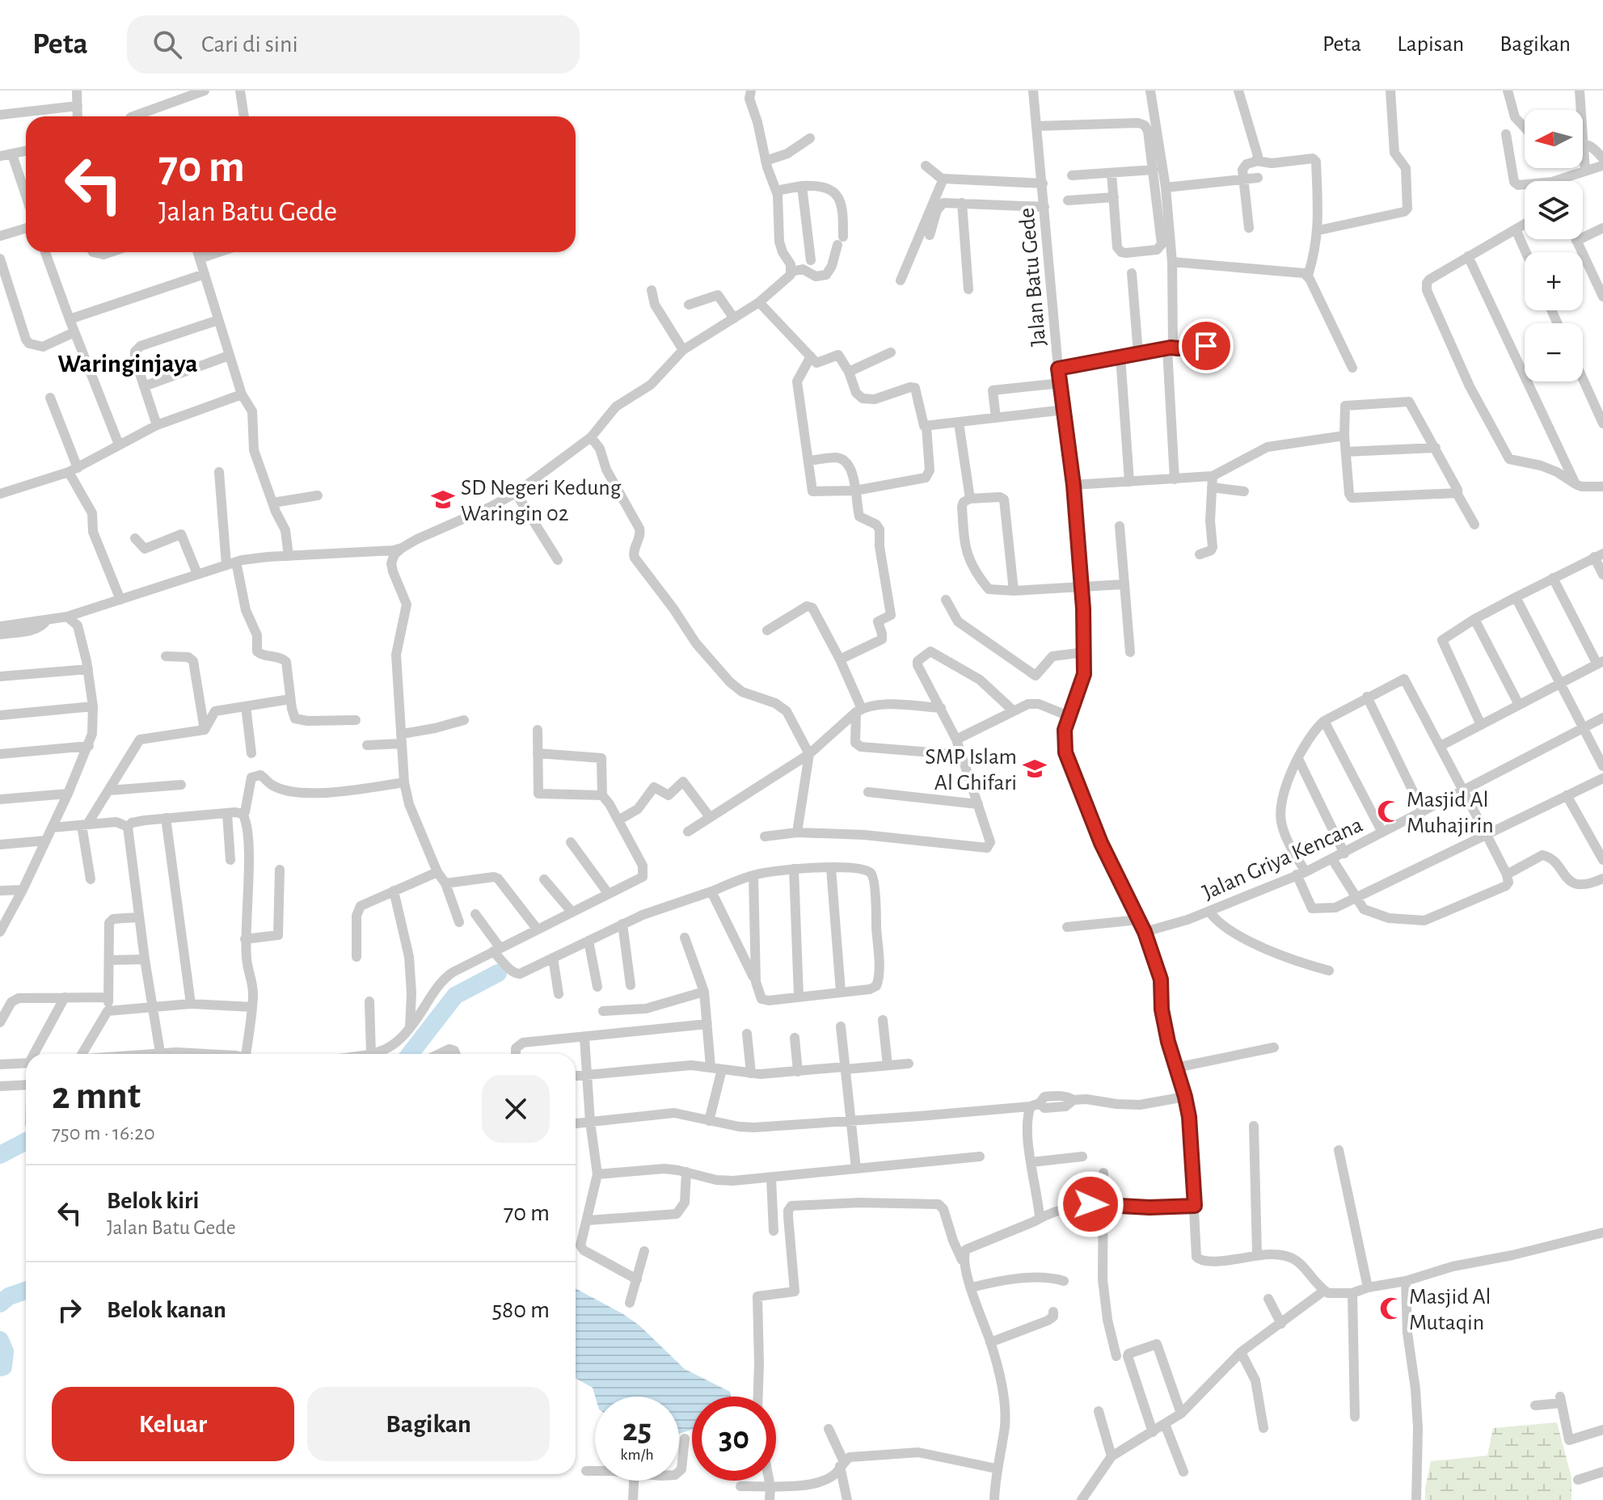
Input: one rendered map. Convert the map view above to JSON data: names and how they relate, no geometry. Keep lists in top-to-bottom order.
{
  "streets": {
    "street": ["Jalan Batu Gede", "Jalan Griya Kencana"]
  },
  "crossings": [
    ["Jalan Batu Gede", "Jalan Griya Kencana"]
  ],
  "districts": ["Waringinjaya"],
  "places": {
    "school or university": ["SD Negeri Kedung Waringin 02", "SMP Islam Al Ghifari"],
    "mosque": ["Masjid Al Muhajirin", "Masjid Al Mutaqin"]
  },
  "north": "left",
  "page": {
    "header": "Peta",
    "search": "Cari di sini",
    "nav": ["Peta", "Lapisan", "Bagikan"],
    "map_buttons": ["+", "−"],
    "turn": ["70 m", "Jalan Batu Gede"],
    "heading": ["2 mnt", "750 m · 16:20"],
    "list": [
      {
        "name": "Belok kiri",
        "note": "Jalan Batu Gede",
        "value": "70 m"
      },
      {
        "name": "Belok kanan",
        "value": "580 m"
      }
    ],
    "buttons": ["Keluar", "Bagikan"],
    "speed": "25 km/h",
    "limit": "30"
  }
}
